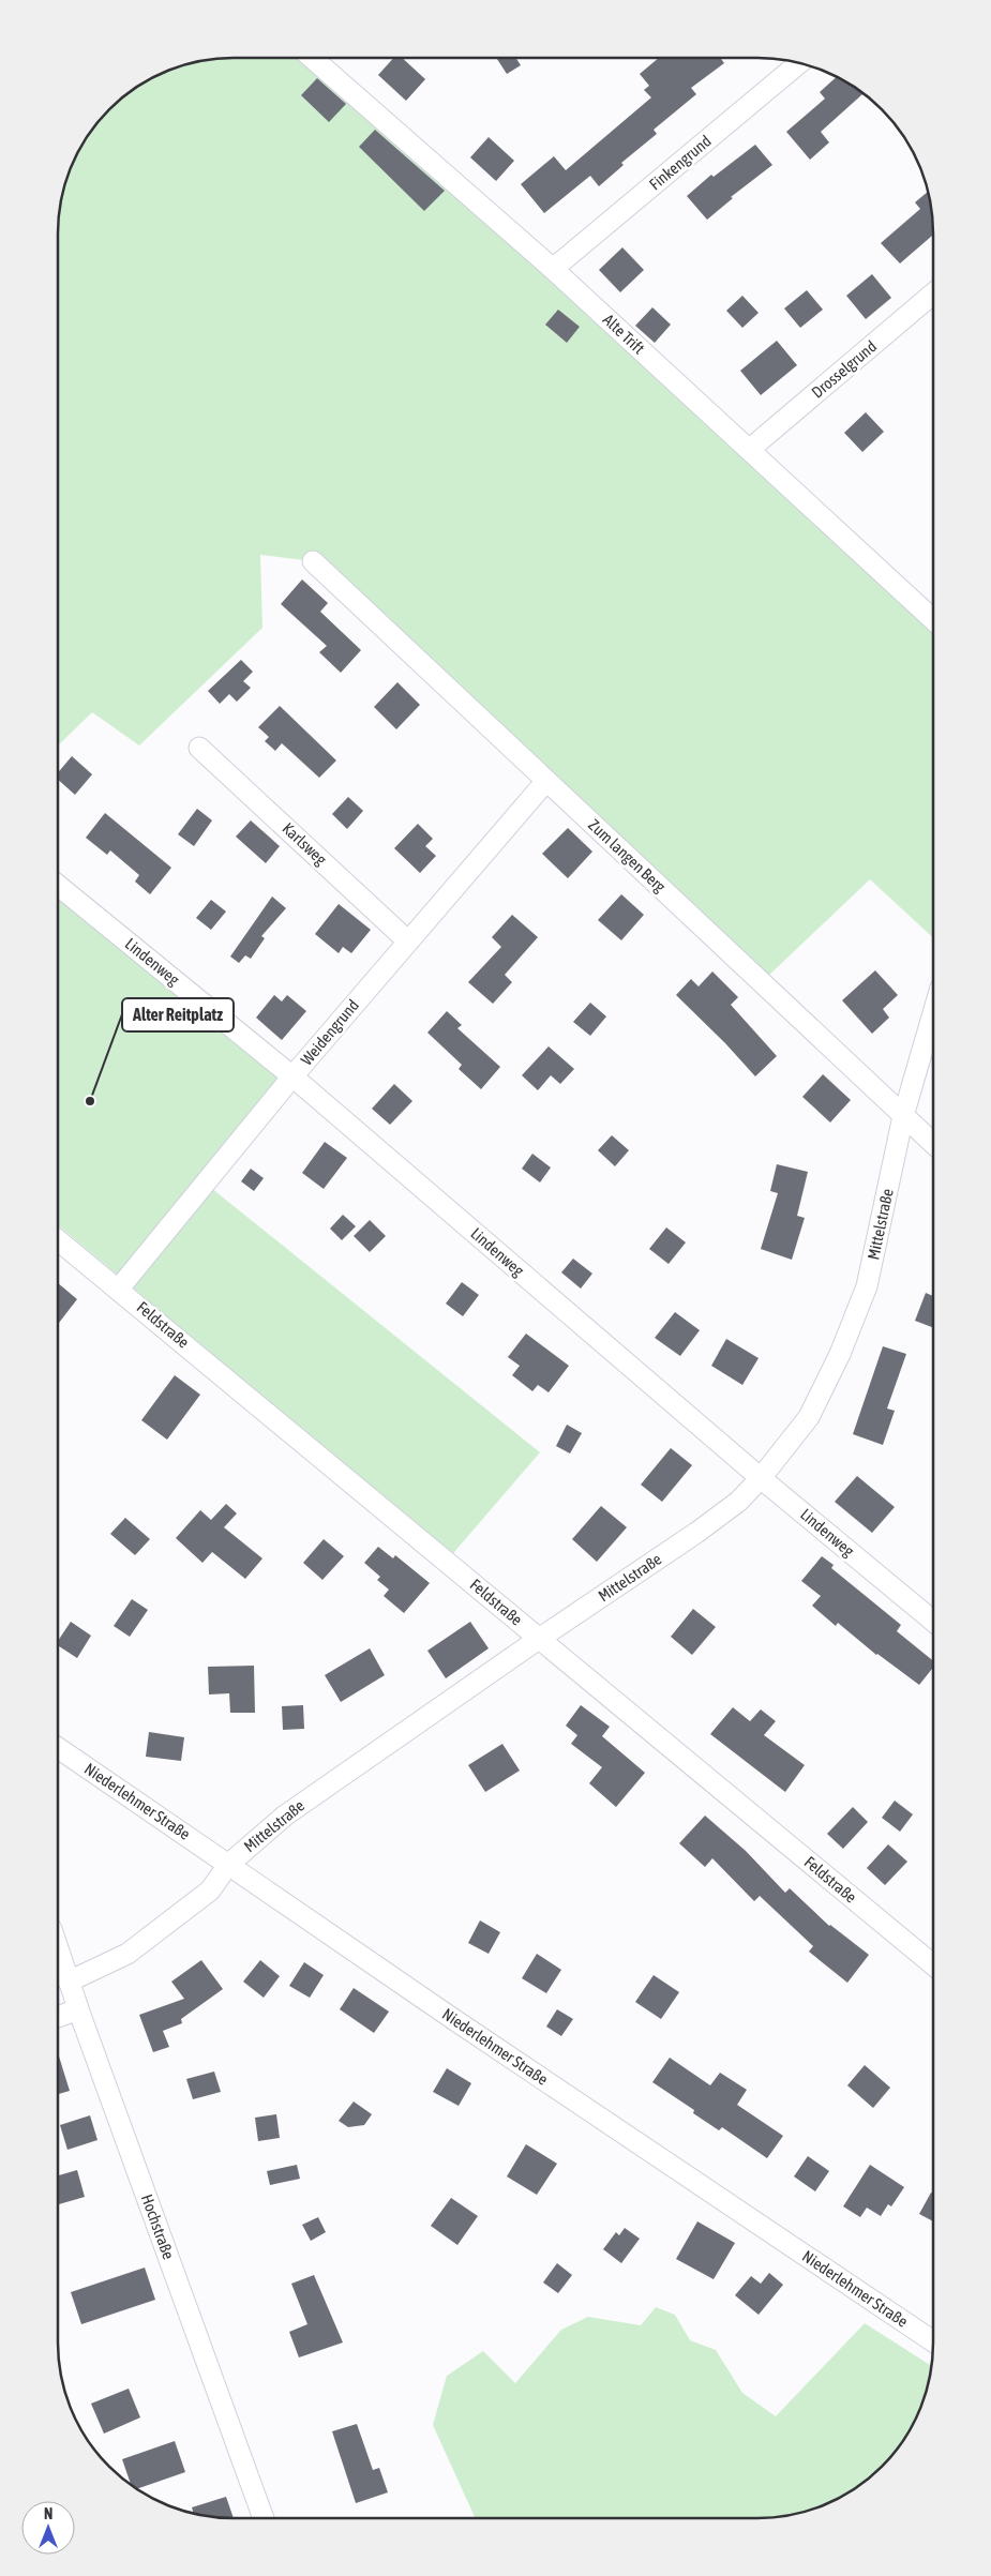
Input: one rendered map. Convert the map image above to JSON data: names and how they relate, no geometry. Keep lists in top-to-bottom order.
{
  "streets": {
    "street": [
      "Finkengrund",
      "Alte Trift",
      "Drosselgrund",
      "Karlsweg",
      "Zum langen Berg",
      "Lindenweg",
      "Weidengrund",
      "Mittelstraße",
      "Feldstraße",
      "Niederlehmer Straße",
      "Hochstraße"
    ]
  },
  "crossings": [
    ["Finkengrund", "Alte Trift"],
    ["Alte Trift", "Drosselgrund"],
    ["Karlsweg", "Weidengrund"],
    ["Zum langen Berg", "Weidengrund"],
    ["Zum langen Berg", "Mittelstraße"],
    ["Lindenweg", "Weidengrund"],
    ["Lindenweg", "Mittelstraße"],
    ["Weidengrund", "Feldstraße"],
    ["Mittelstraße", "Feldstraße"],
    ["Mittelstraße", "Niederlehmer Straße"],
    ["Mittelstraße", "Hochstraße"]
  ],
  "places": ["Alter Reitplatz"],
  "north": "top"
}
